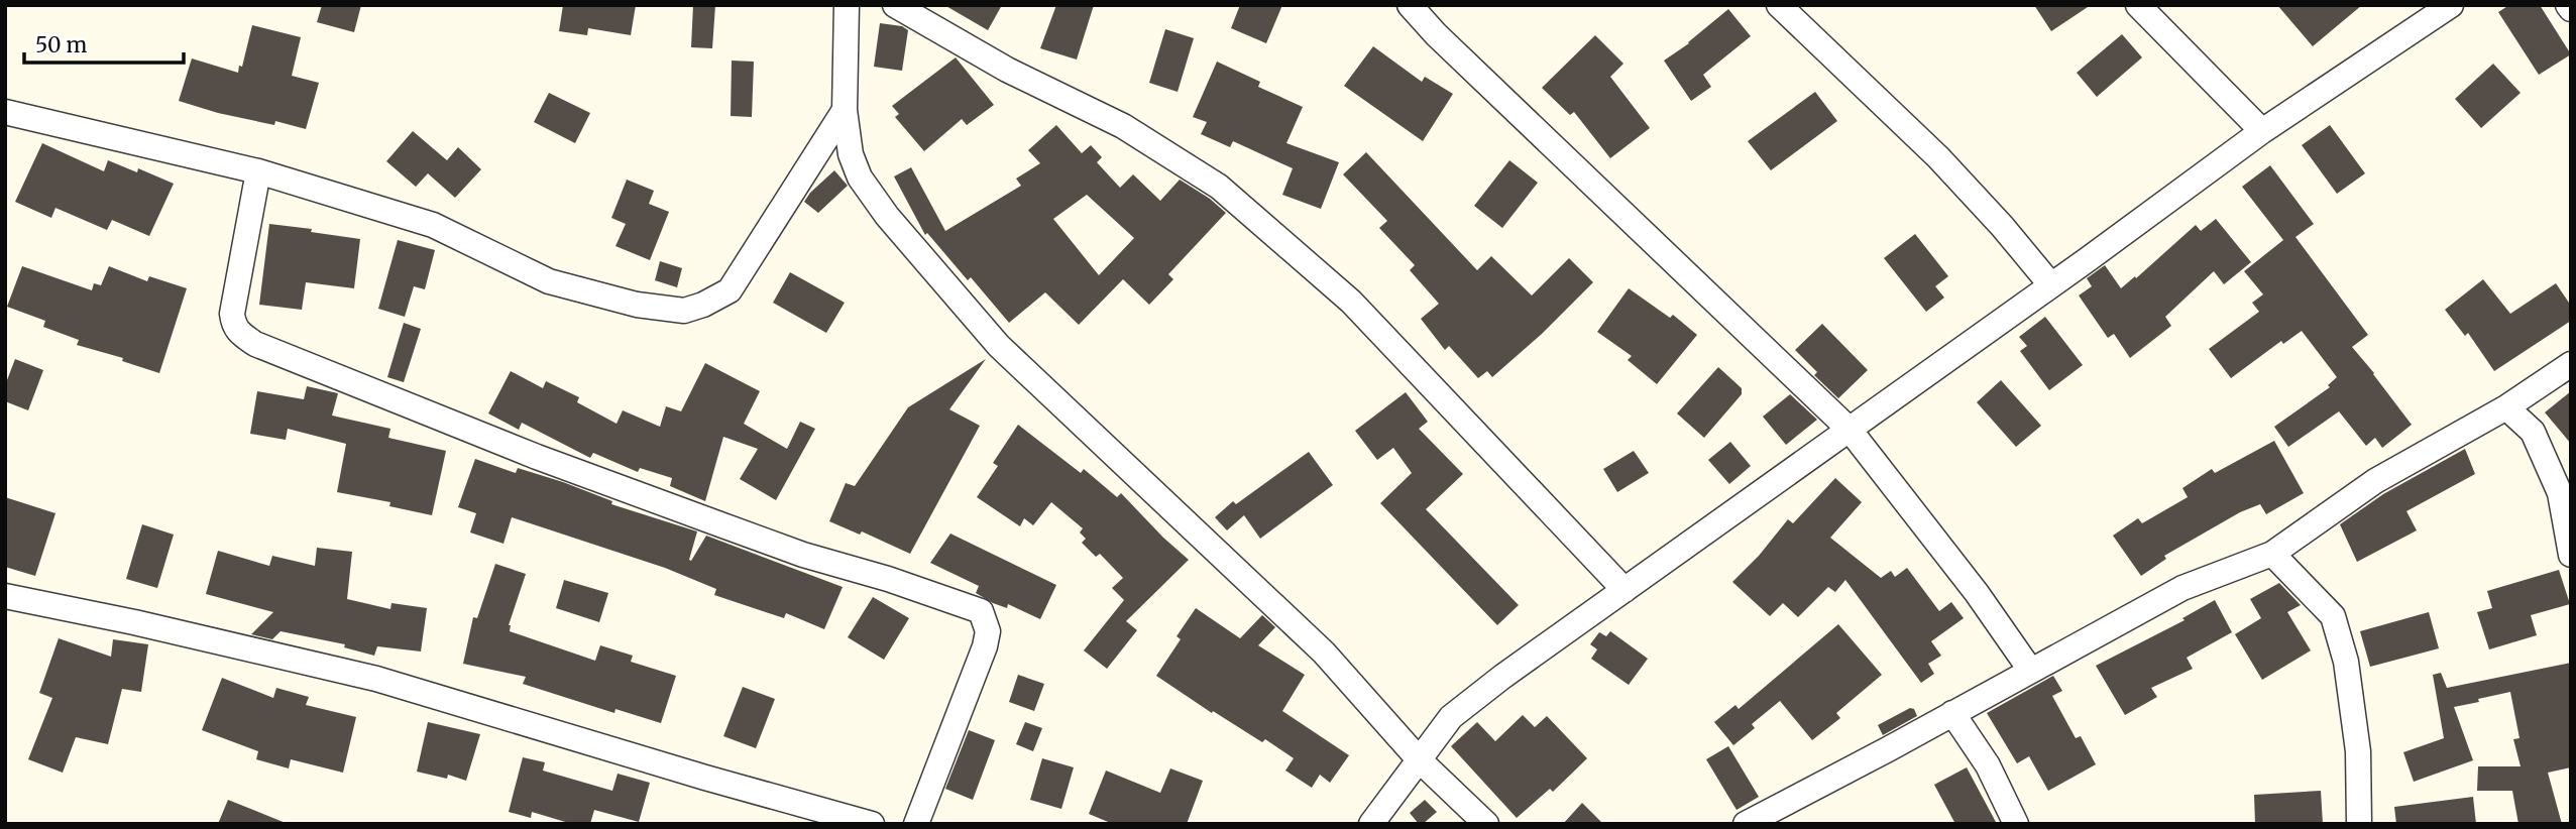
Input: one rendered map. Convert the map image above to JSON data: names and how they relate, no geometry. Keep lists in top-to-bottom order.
{
  "scale_bar": "50 m"
}
